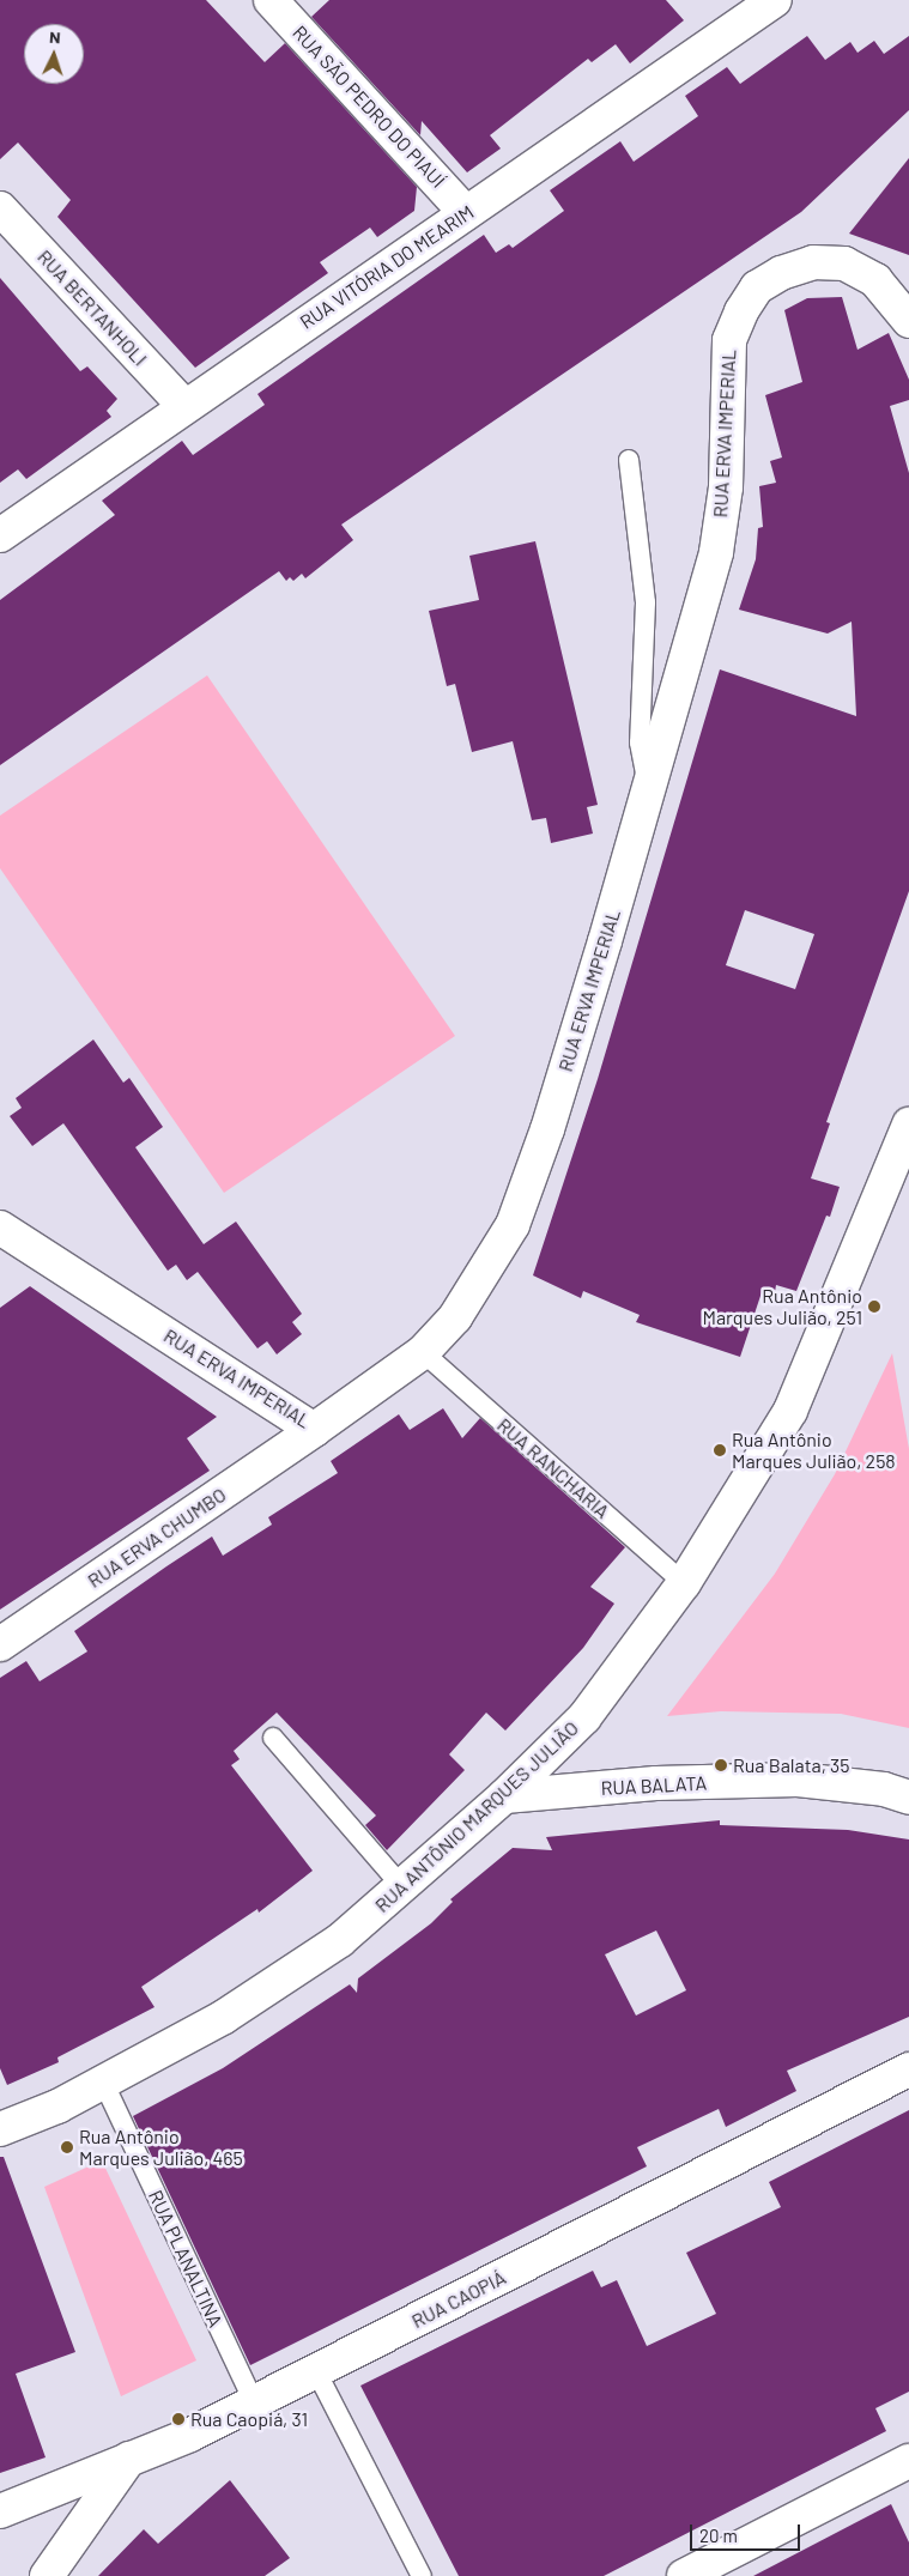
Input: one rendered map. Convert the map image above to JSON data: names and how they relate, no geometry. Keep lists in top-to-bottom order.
{
  "streets": {
    "street": [
      "RUA SÃO PEDRO DO PIAUÍ",
      "RUA VITÓRIA DO MEARIM",
      "RUA BERTANHOLI",
      "RUA ERVA IMPERIAL",
      "RUA ERVA CHUMBO",
      "RUA BALATA",
      "RUA ANTÔNIO MARQUES JULIÃO",
      "RUA CAOPIÁ"
    ],
    "lane": ["RUA RANCHARIA", "RUA PLANALTINA"]
  },
  "crossings": [
    ["RUA SÃO PEDRO DO PIAUÍ", "RUA VITÓRIA DO MEARIM"],
    ["RUA VITÓRIA DO MEARIM", "RUA BERTANHOLI"],
    ["RUA ERVA IMPERIAL", "RUA RANCHARIA"],
    ["RUA ERVA IMPERIAL", "RUA ERVA CHUMBO"],
    ["RUA RANCHARIA", "RUA ANTÔNIO MARQUES JULIÃO"],
    ["RUA BALATA", "RUA ANTÔNIO MARQUES JULIÃO"],
    ["RUA ANTÔNIO MARQUES JULIÃO", "RUA PLANALTINA"],
    ["RUA PLANALTINA", "RUA CAOPIÁ"]
  ],
  "places": [
    "Rua Antônio Marques Julião, 251",
    "Rua Antônio Marques Julião, 258",
    "Rua Balata, 35",
    "Rua Antônio Marques Julião, 465",
    "Rua Caopiá, 31"
  ],
  "scale_bar": "20 m",
  "north": "top"
}
